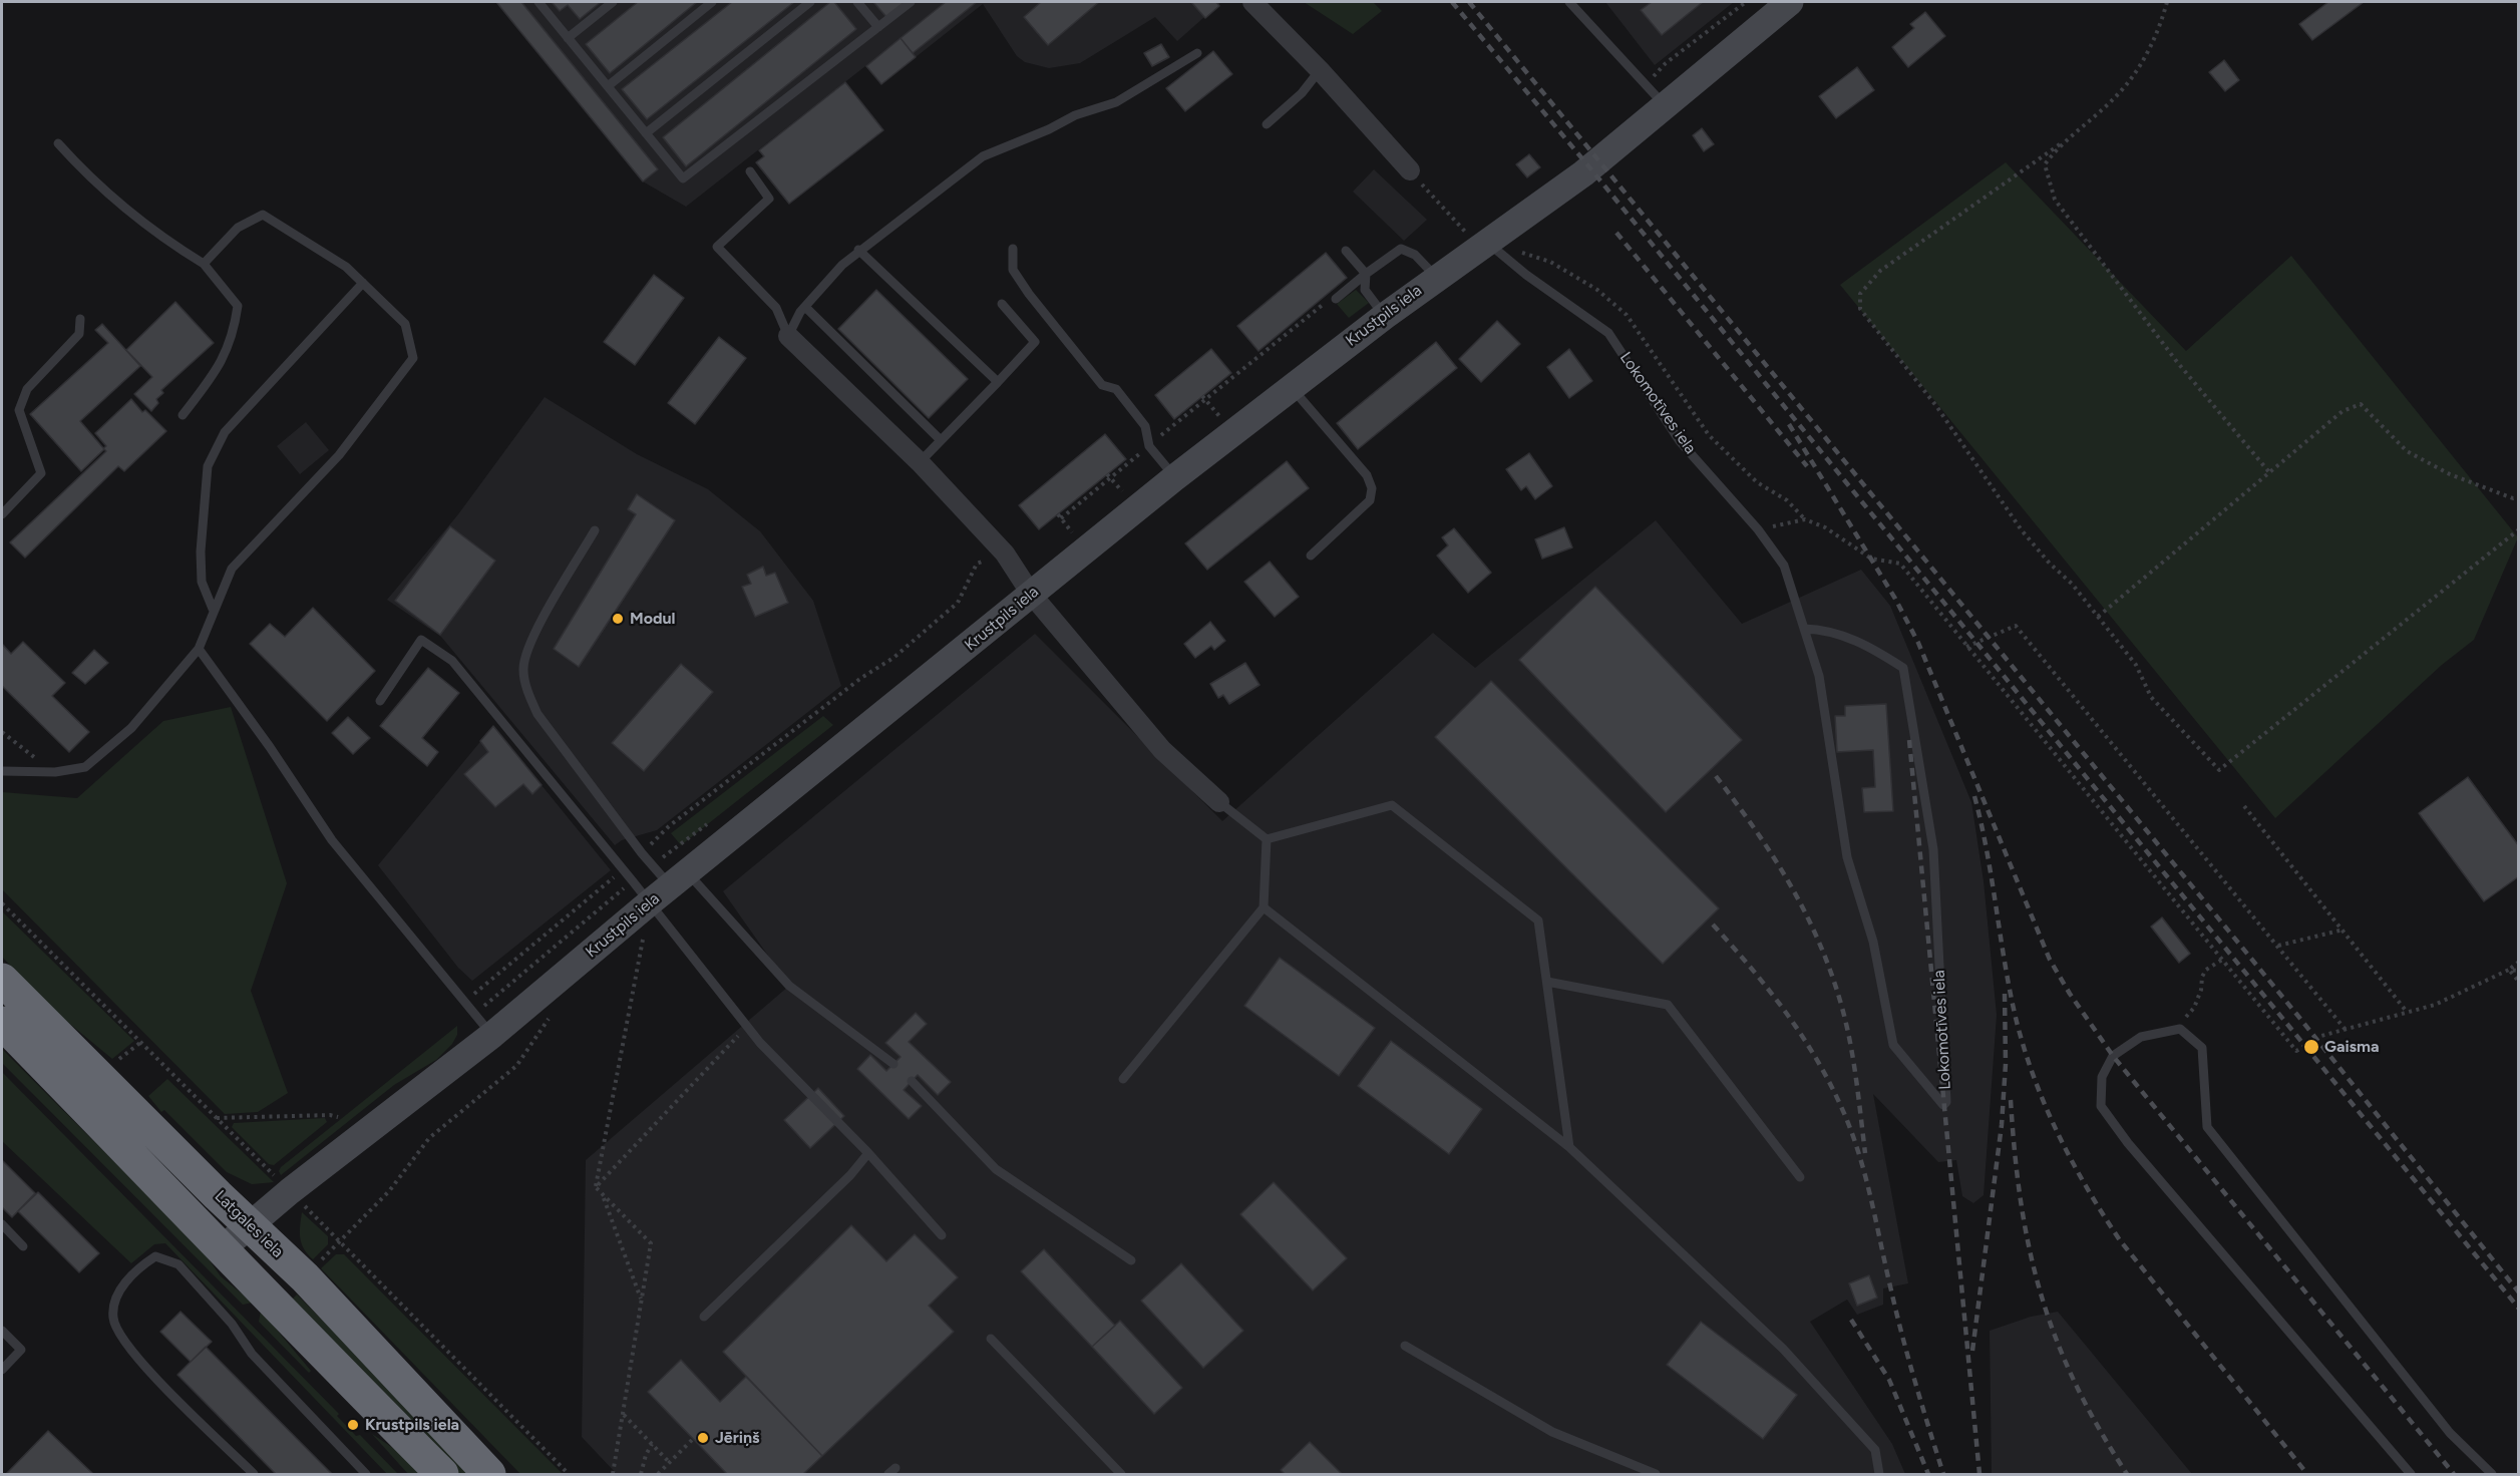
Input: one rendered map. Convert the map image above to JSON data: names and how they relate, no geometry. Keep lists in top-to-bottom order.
{
  "streets": {
    "highway": ["Latgales iela"],
    "street": ["Krustpils iela"],
    "lane": ["Lokomotīves iela"]
  },
  "crossings": [
    ["Krustpils iela", "Lokomotīves iela"],
    ["Krustpils iela", "Latgales iela"]
  ],
  "places": [
    "Modul",
    "Gaisma",
    "Krustpils iela",
    "Jēriņš"
  ]
}
